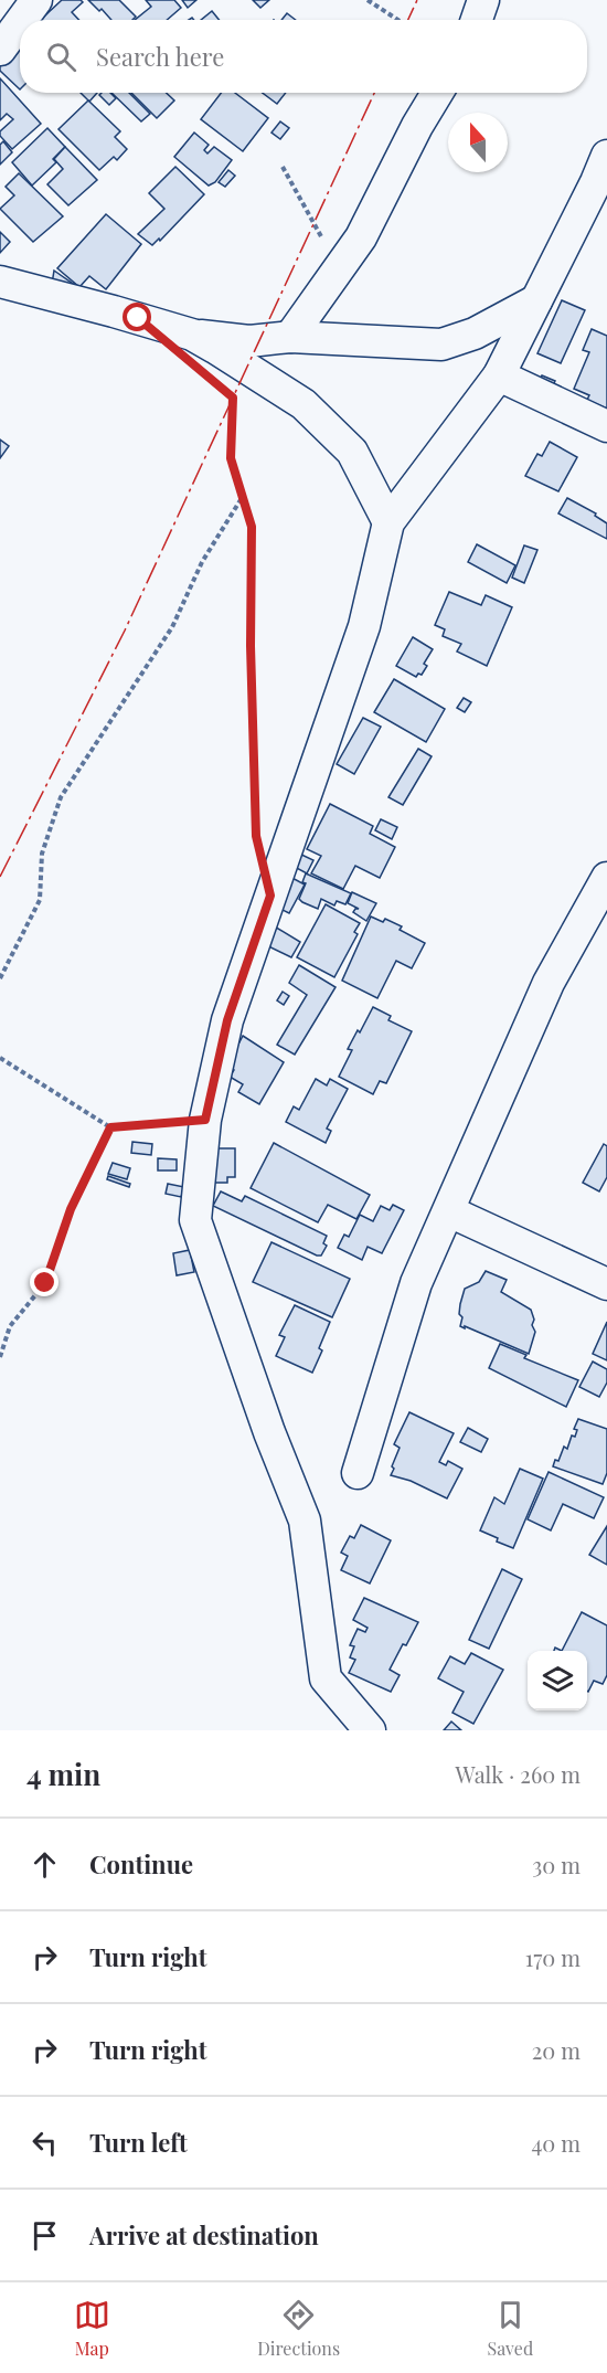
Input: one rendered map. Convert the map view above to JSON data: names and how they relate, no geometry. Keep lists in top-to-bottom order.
{
  "north": "top",
  "page": {
    "search": "Search here",
    "heading": ["4 min", "Walk · 260 m"],
    "list": [
      ["Continue", "30 m"],
      ["Turn right", "170 m"],
      ["Turn right", "20 m"],
      ["Turn left", "40 m"],
      "Arrive at destination"
    ],
    "nav": ["Map", "Directions", "Saved"]
  }
}
